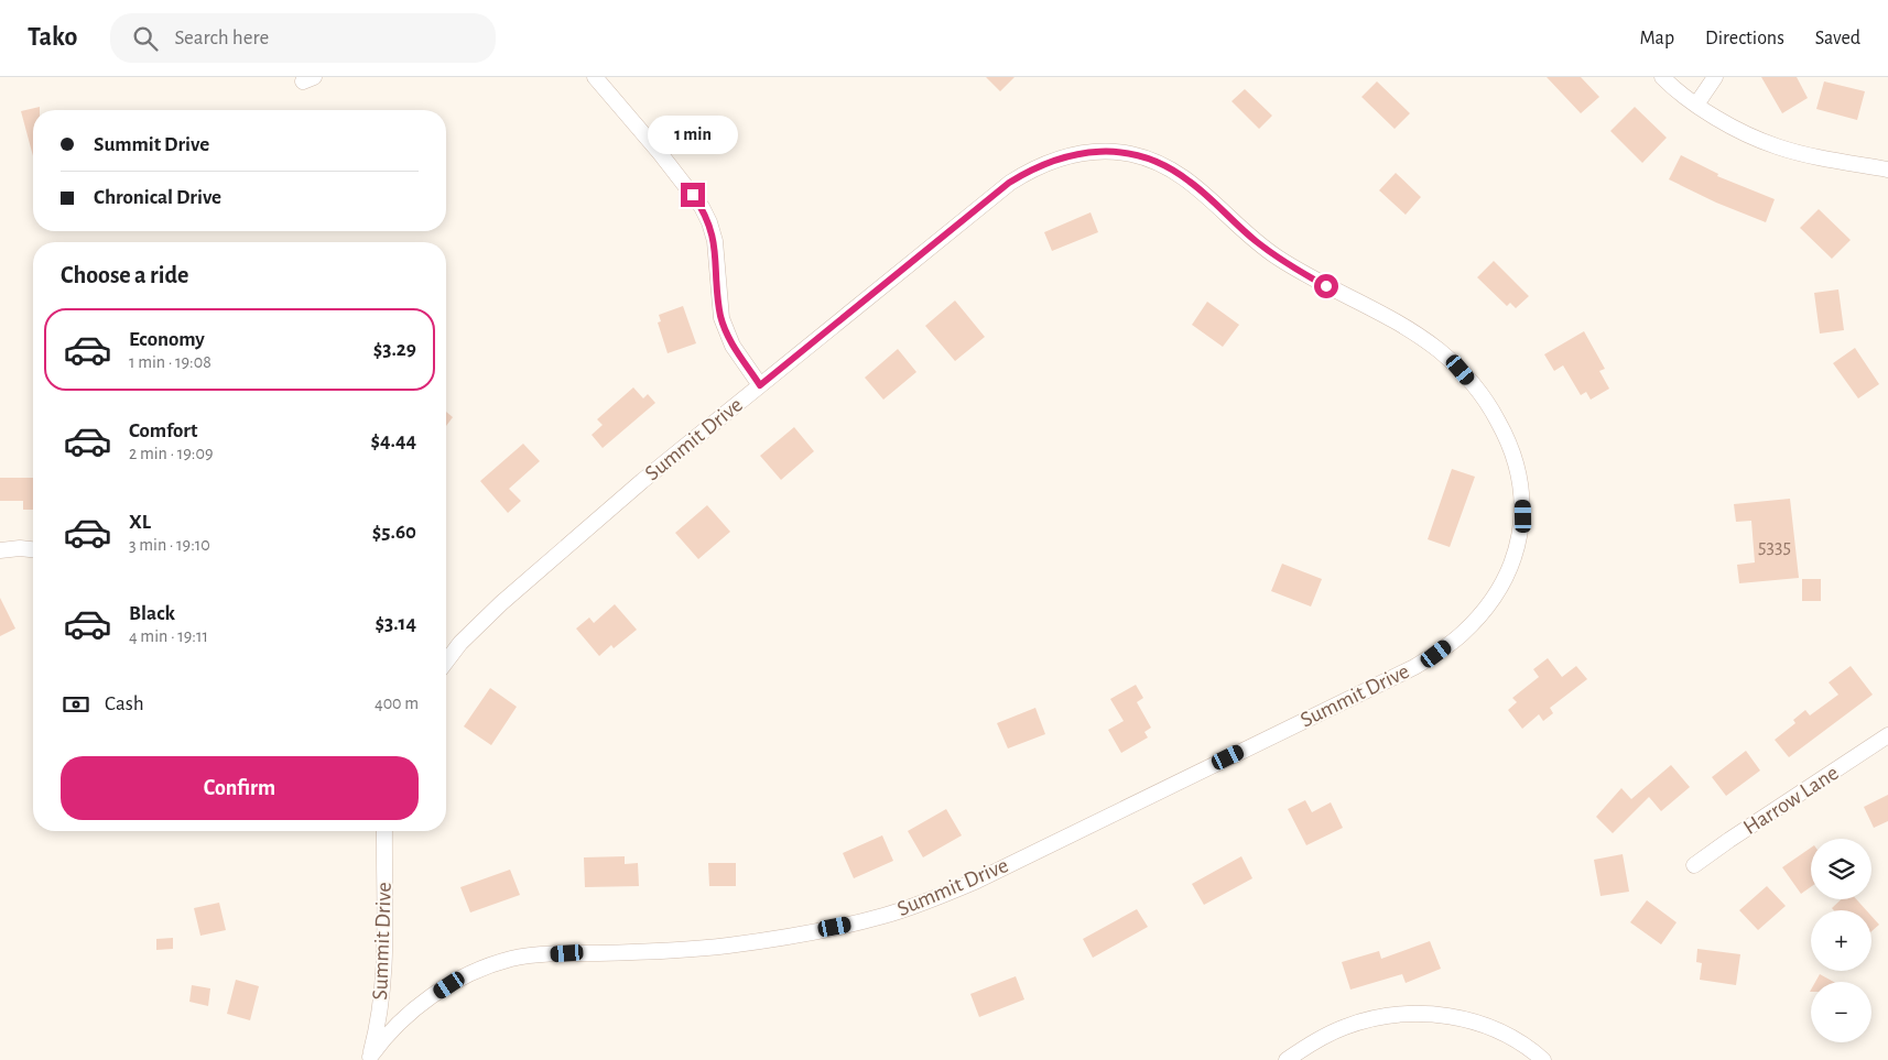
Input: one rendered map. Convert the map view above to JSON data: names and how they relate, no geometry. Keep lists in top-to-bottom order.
{
  "streets": {
    "street": ["Summit Drive", "Harrow Lane"]
  },
  "house_numbers": ["5335"],
  "page": {
    "header": "Tako",
    "search": "Search here",
    "nav": ["Map", "Directions", "Saved"],
    "banner": ["Summit Drive", "Chronical Drive"],
    "bubble": "1 min",
    "heading": "Choose a ride",
    "list": [
      {
        "name": "Economy",
        "note": "1 min · 19:08",
        "value": "$3.29"
      },
      {
        "name": "Comfort",
        "note": "2 min · 19:09",
        "value": "$4.44"
      },
      {
        "name": "XL",
        "note": "3 min · 19:10",
        "value": "$5.60"
      },
      {
        "name": "Black",
        "note": "4 min · 19:11",
        "value": "$3.14"
      }
    ],
    "pay": ["Cash", "400 m"],
    "buttons": "Confirm",
    "map_buttons": ["+", "−"]
  }
}
